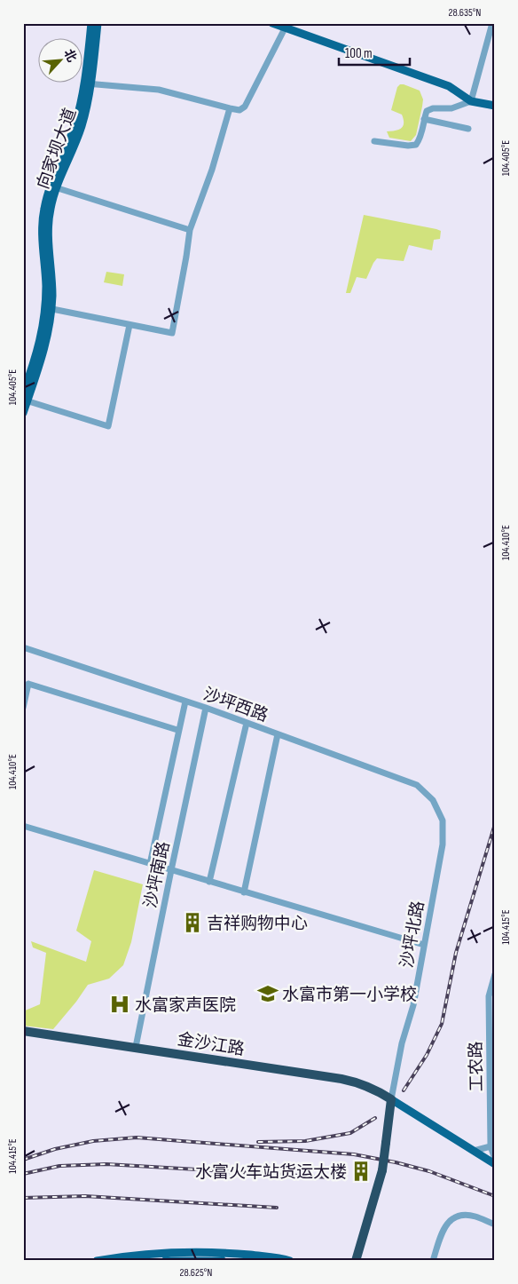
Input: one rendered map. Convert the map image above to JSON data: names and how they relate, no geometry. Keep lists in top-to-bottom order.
{
  "streets": {
    "highway": ["金沙江路"],
    "main road": ["向家坝大道"],
    "street": [
      "沙坪西路",
      "沙坪南路",
      "沙坪北路",
      "工农路"
    ]
  },
  "crossings": [
    ["沙坪西路", "沙坪南路"],
    ["沙坪西路", "沙坪北路"],
    ["沙坪南路", "金沙江路"],
    ["沙坪北路", "金沙江路"]
  ],
  "places": {
    "building": ["吉祥购物中心", "水富火车站货运大楼"],
    "school or university": ["水富市第一小学校"],
    "hospital": ["水富家声医院"]
  },
  "scale_bar": "100 m",
  "north": "top right",
  "coordinates": [
    "28.635°N",
    "104.405°E",
    "104.410°E",
    "104.415°E",
    "28.625°N"
  ]
}
